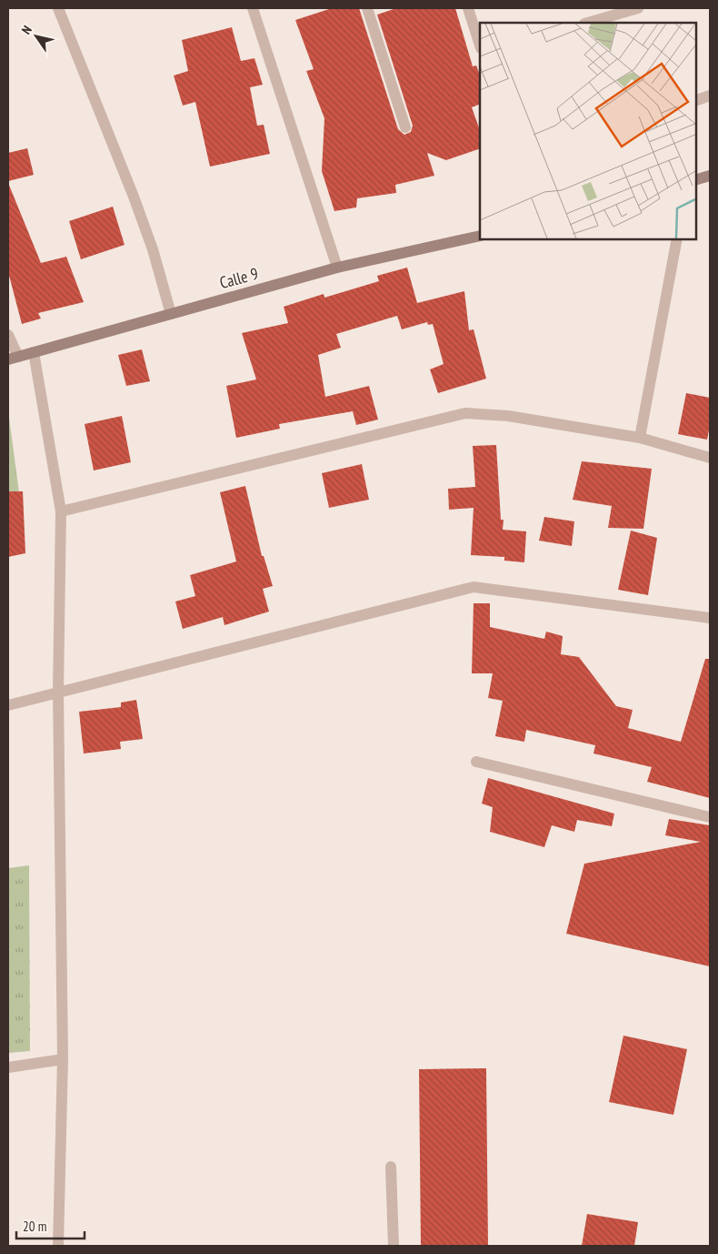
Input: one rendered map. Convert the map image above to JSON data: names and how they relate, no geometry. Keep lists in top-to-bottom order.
{
  "streets": {
    "street": ["Calle 9"]
  },
  "scale_bar": "20 m",
  "north": "top left"
}
